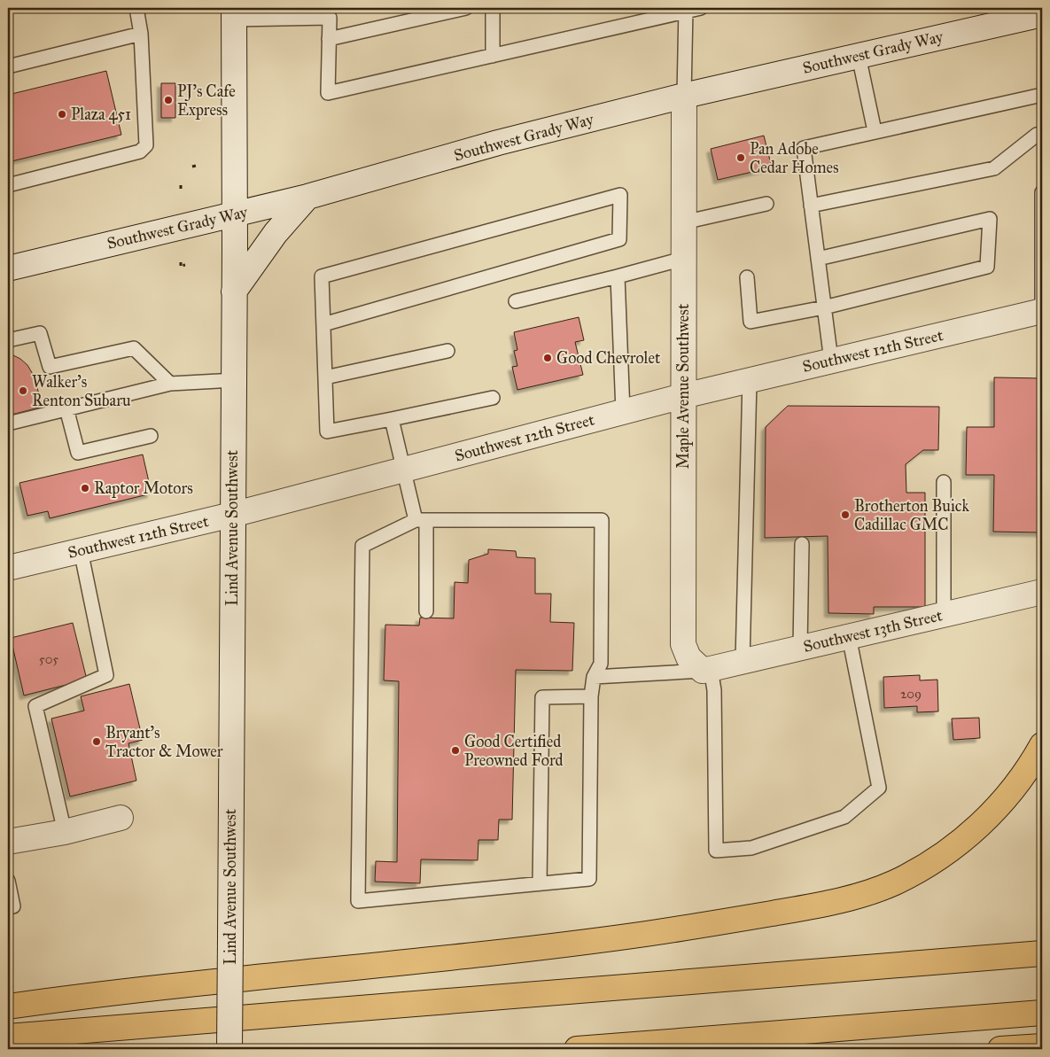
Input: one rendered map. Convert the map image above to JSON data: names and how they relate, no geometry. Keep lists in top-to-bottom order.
{
  "streets": {
    "street": [
      "Southwest Grady Way",
      "Southwest 12th Street",
      "Maple Avenue Southwest",
      "Lind Avenue Southwest",
      "Southwest 13th Street"
    ]
  },
  "crossings": [
    ["Southwest Grady Way", "Maple Avenue Southwest"],
    ["Southwest Grady Way", "Lind Avenue Southwest"],
    ["Southwest 12th Street", "Maple Avenue Southwest"],
    ["Southwest 12th Street", "Lind Avenue Southwest"],
    ["Maple Avenue Southwest", "Southwest 13th Street"]
  ],
  "places": [
    "PJ's Cafe Express",
    "Plaza 451",
    "Pan Adobe Cedar Homes",
    "Good Chevrolet",
    "Walker's Renton Subaru",
    "Raptor Motors",
    "Brotherton Buick Cadillac GMC",
    "Bryant's Tractor & Mower",
    "Good Certified Preowned Ford"
  ],
  "house_numbers": ["505", "209"]
}
